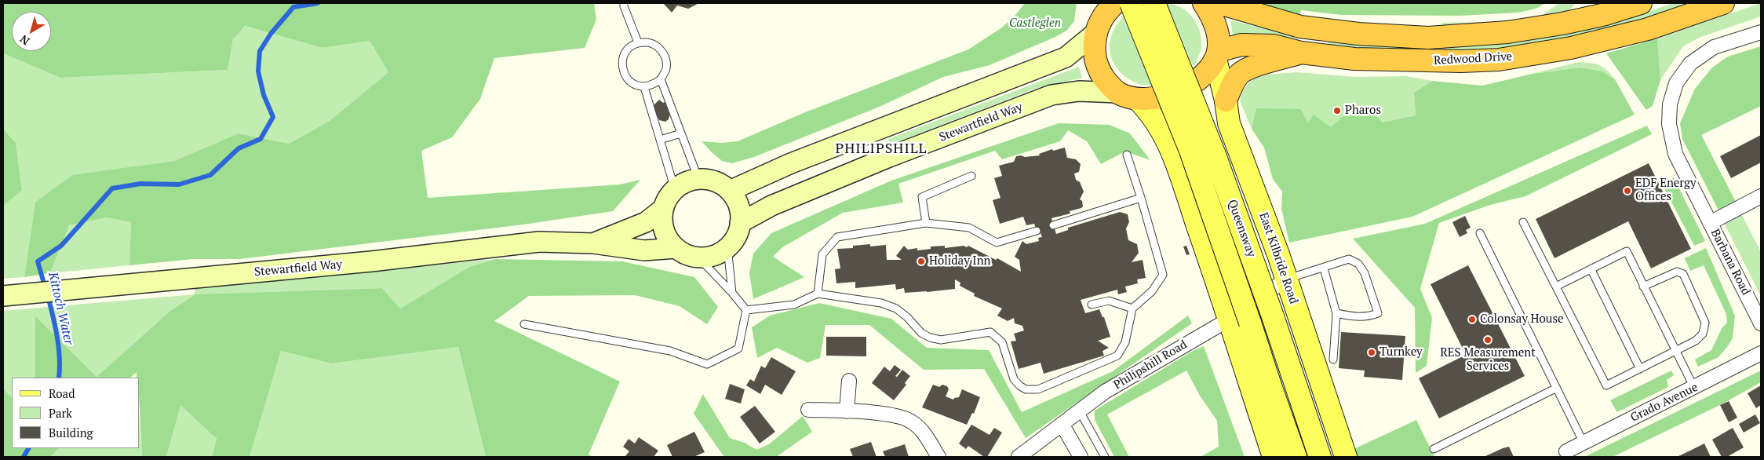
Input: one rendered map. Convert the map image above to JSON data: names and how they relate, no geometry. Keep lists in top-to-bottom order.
{
  "streets": {
    "highway": ["Redwood Drive"],
    "main road": ["Queensway", "East Kilbride Road"],
    "street": [
      "Stewartfield Way",
      "Barbana Road",
      "Philipshill Road",
      "Grado Avenue"
    ]
  },
  "crossings": [
    ["Redwood Drive", "East Kilbride Road"],
    ["East Kilbride Road", "Philipshill Road"]
  ],
  "districts": ["PHILIPSHILL"],
  "water": ["Kittoch Water"],
  "parks": ["Castleglen"],
  "places": [
    "Pharos",
    "EDF Energy Offices",
    "Holiday Inn",
    "Colonsay House",
    "RES Measurement Services",
    "Turnkey"
  ],
  "legend": ["Road", "Park", "Building"],
  "north": "bottom left"
}
